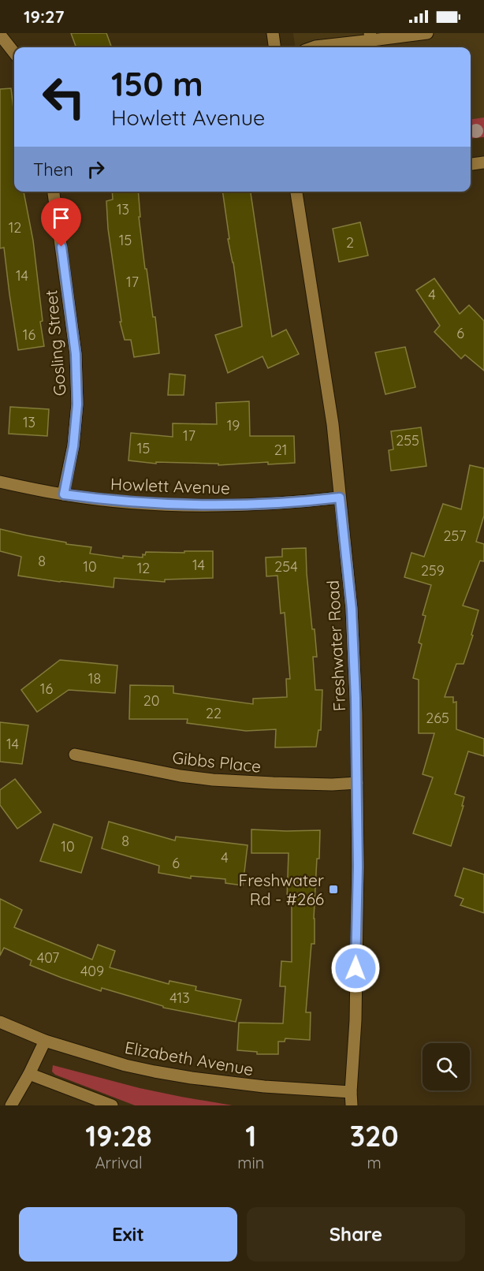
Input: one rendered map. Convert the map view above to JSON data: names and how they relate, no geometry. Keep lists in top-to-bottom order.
{
  "streets": {
    "main road": [
      "Gosling Street",
      "Howlett Avenue",
      "Freshwater Road",
      "Gibbs Place",
      "Elizabeth Avenue"
    ]
  },
  "crossings": [
    ["Gosling Street", "Howlett Avenue"],
    ["Howlett Avenue", "Freshwater Road"],
    ["Freshwater Road", "Gibbs Place"],
    ["Freshwater Road", "Elizabeth Avenue"]
  ],
  "places": {
    "transit": ["Freshwater Rd - #266"]
  },
  "house_numbers": [
    "13",
    "12",
    "15",
    "2",
    "14",
    "17",
    "4",
    "6",
    "16",
    "13",
    "19",
    "17",
    "255",
    "15",
    "21",
    "257",
    "8",
    "14",
    "10",
    "254",
    "12",
    "259",
    "18",
    "16",
    "20",
    "22",
    "265",
    "14",
    "8",
    "10",
    "4",
    "6",
    "407",
    "409",
    "413"
  ],
  "page": {
    "status": "19:27",
    "turn": ["150 m", "Howlett Avenue"],
    "then": "Then",
    "eta": [
      "19:28",
      "Arrival",
      "1",
      "min",
      "320",
      "m"
    ],
    "buttons": ["Exit", "Share"]
  }
}
